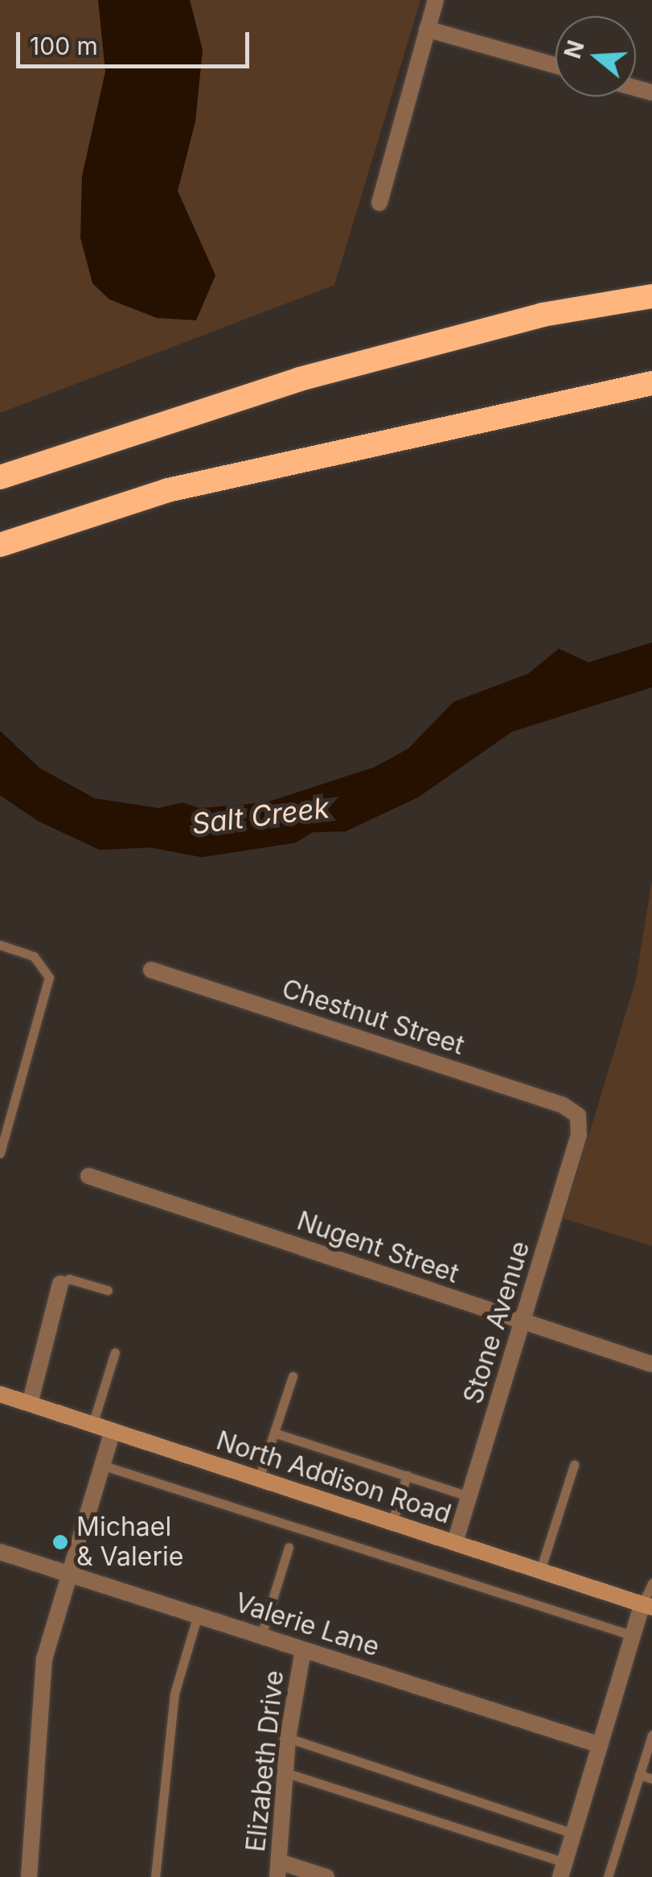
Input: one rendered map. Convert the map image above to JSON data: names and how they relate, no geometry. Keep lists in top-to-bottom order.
{
  "streets": {
    "street": [
      "Chestnut Street",
      "Nugent Street",
      "Stone Avenue",
      "North Addison Road",
      "Valerie Lane",
      "Elizabeth Drive"
    ]
  },
  "crossings": [
    ["Chestnut Street", "Stone Avenue"],
    ["Nugent Street", "Stone Avenue"],
    ["Stone Avenue", "North Addison Road"],
    ["Valerie Lane", "Elizabeth Drive"]
  ],
  "water": ["Salt Creek"],
  "places": ["Michael & Valerie"],
  "scale_bar": "100 m",
  "north": "left"
}
